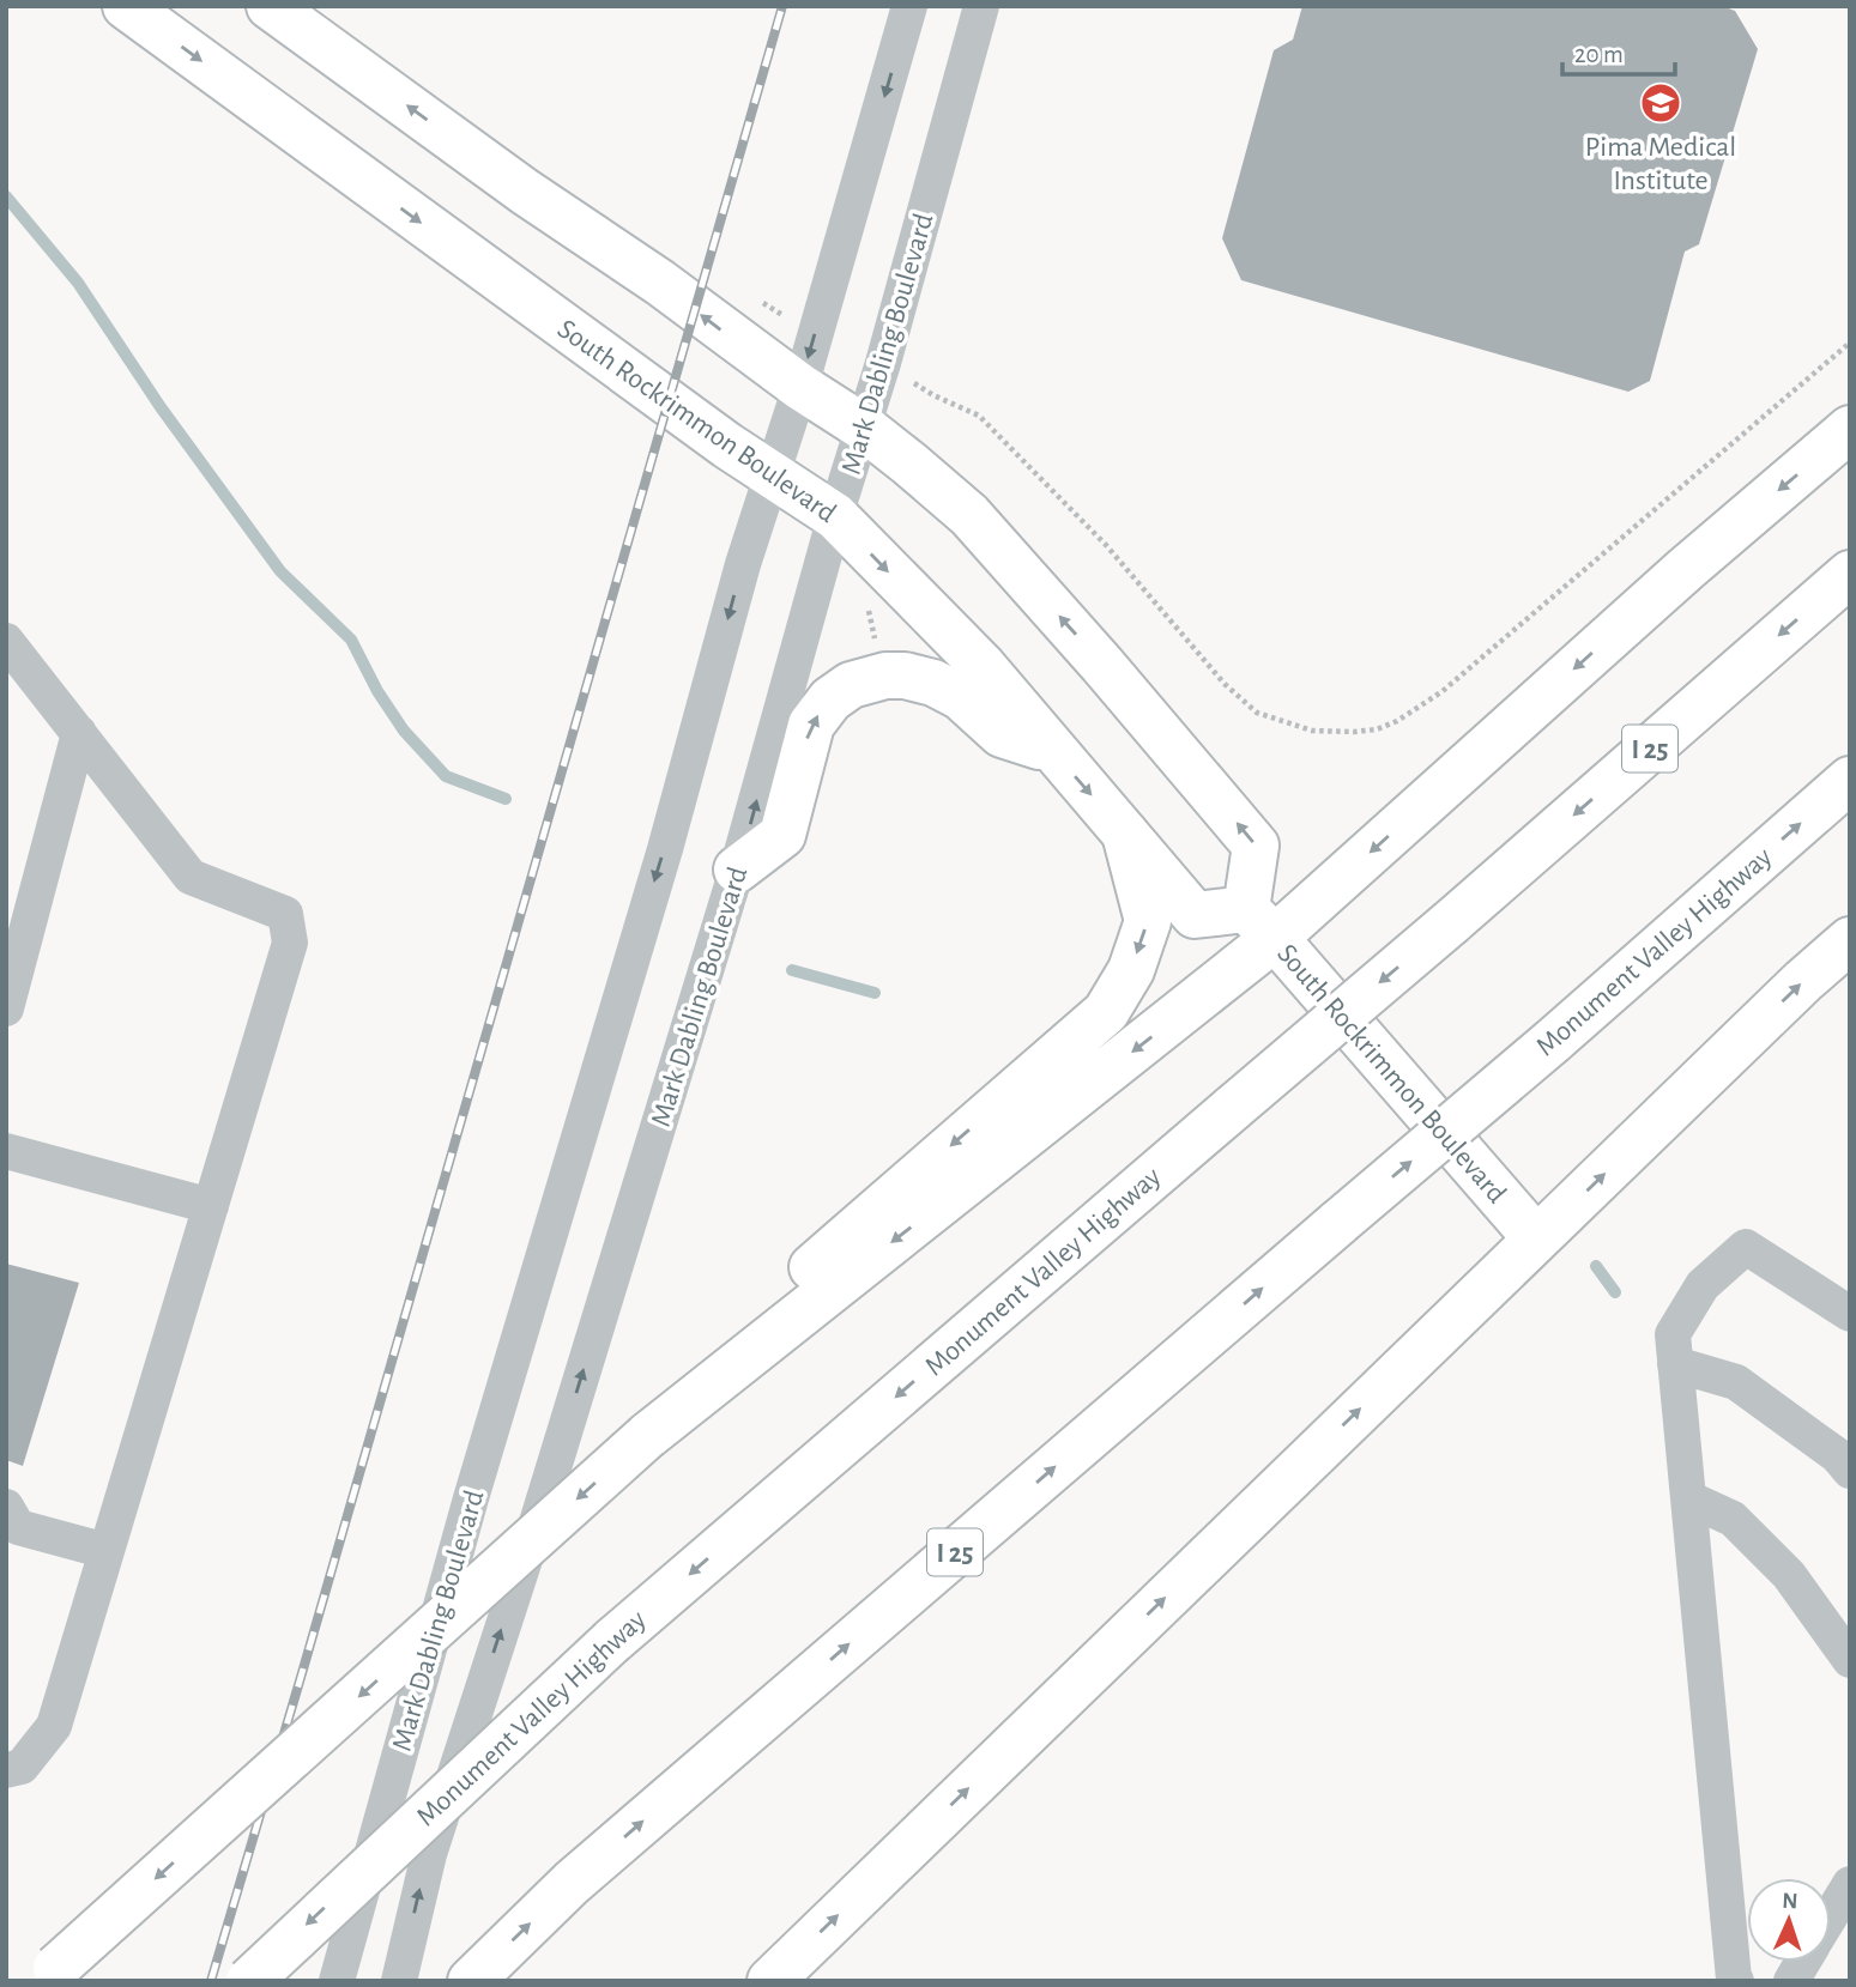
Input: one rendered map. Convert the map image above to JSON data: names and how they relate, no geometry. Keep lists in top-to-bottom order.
{
  "streets": {
    "main road": ["South Rockrimmon Boulevard", "I 25", "Monument Valley Highway"],
    "street": ["Mark Dabling Boulevard"]
  },
  "crossings": [
    ["Mark Dabling Boulevard", "South Rockrimmon Boulevard"]
  ],
  "places": {
    "school or university": ["Pima Medical Institute"]
  },
  "scale_bar": "20 m",
  "north": "top"
}
